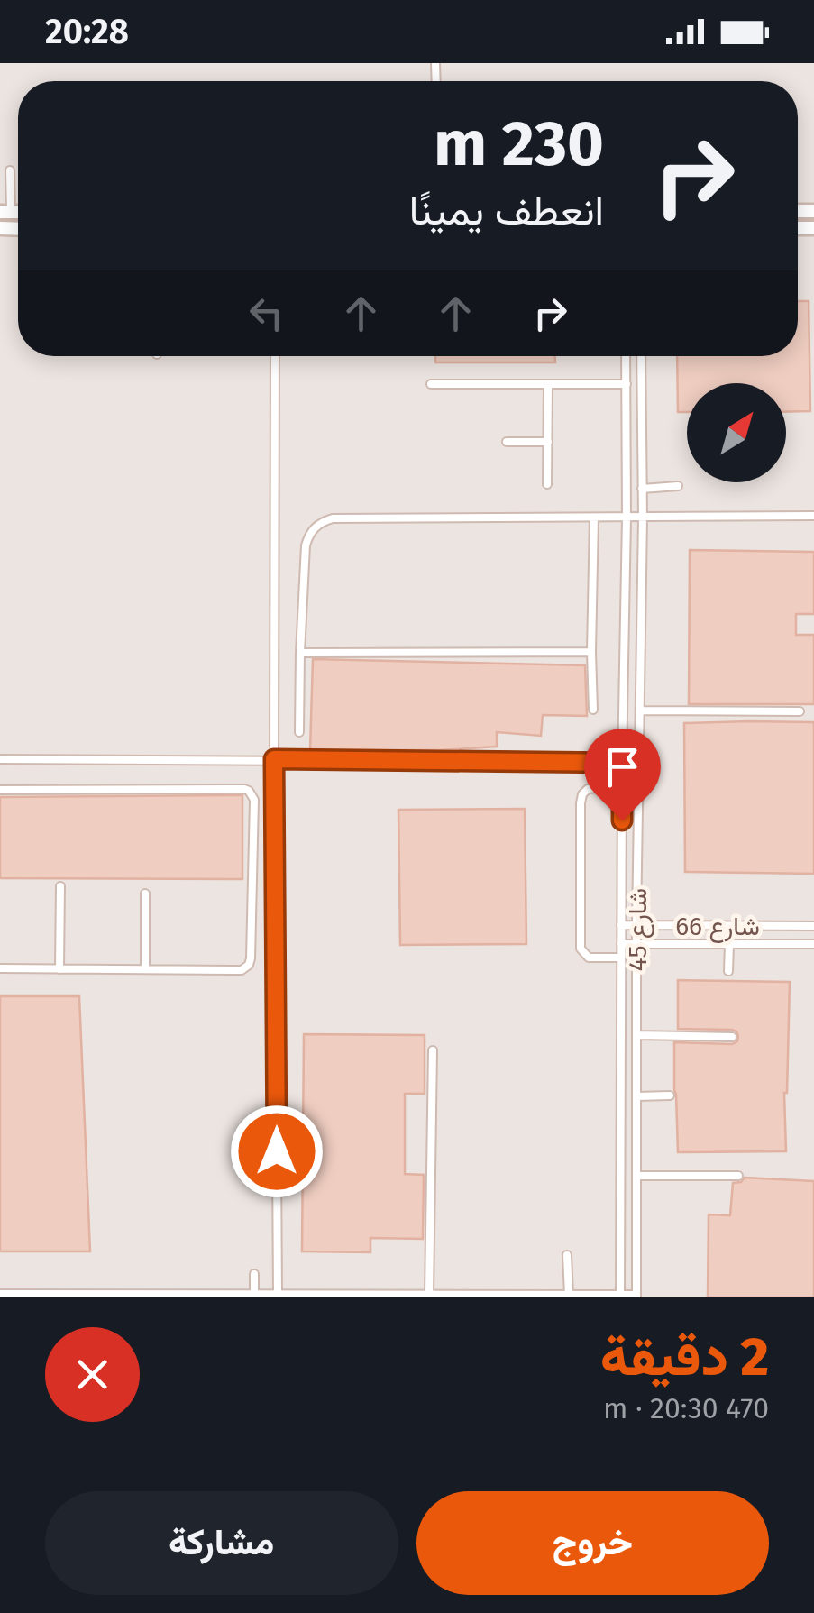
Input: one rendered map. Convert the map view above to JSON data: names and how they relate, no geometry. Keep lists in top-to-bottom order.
{
  "streets": {
    "lane": ["شارع 66", "شارع 45"]
  },
  "crossings": [
    ["شارع 66", "شارع 45"]
  ],
  "north": "top right",
  "page": {
    "status": "20:28",
    "turn": ["230 m", "انعطف يمينًا"],
    "heading": ["2 دقيقة", "470 m · 20:30"],
    "buttons": ["خروج", "مشاركة"]
  }
}
